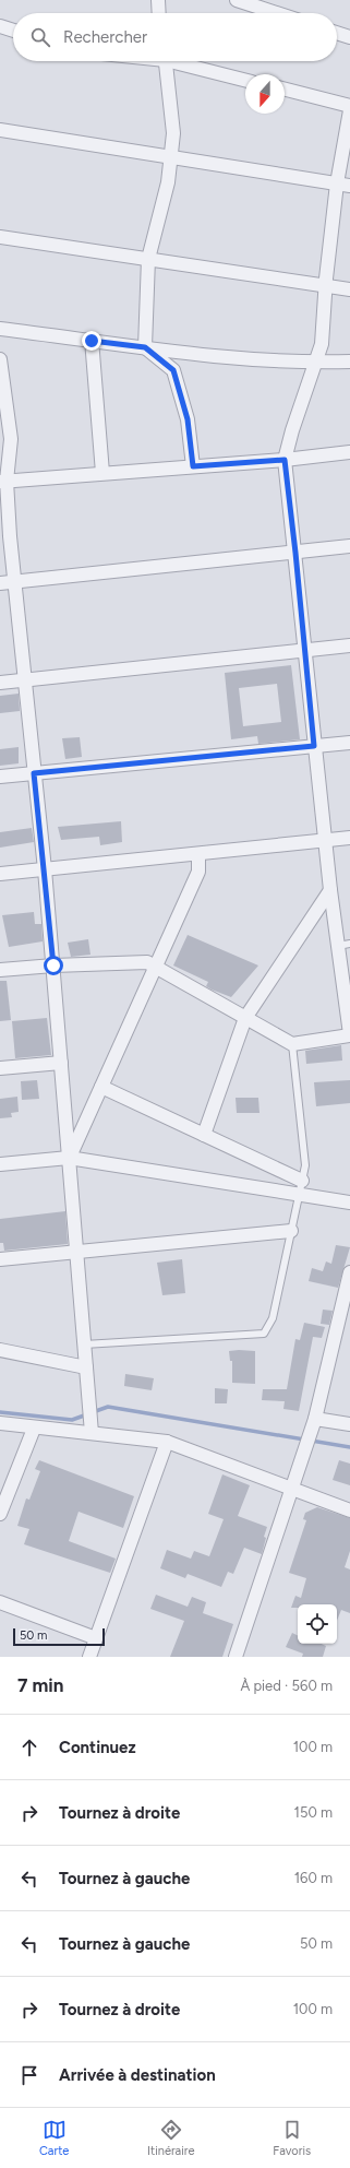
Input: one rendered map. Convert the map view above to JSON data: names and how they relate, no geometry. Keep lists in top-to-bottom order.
{
  "scale_bar": "50 m",
  "north": "bottom",
  "page": {
    "search": "Rechercher",
    "scale": "50 m",
    "heading": ["7 min", "À pied · 560 m"],
    "list": [
      ["Continuez", "100 m"],
      ["Tournez à droite", "150 m"],
      ["Tournez à gauche", "160 m"],
      ["Tournez à gauche", "50 m"],
      ["Tournez à droite", "100 m"],
      "Arrivée à destination"
    ],
    "nav": ["Carte", "Itinéraire", "Favoris"]
  }
}
